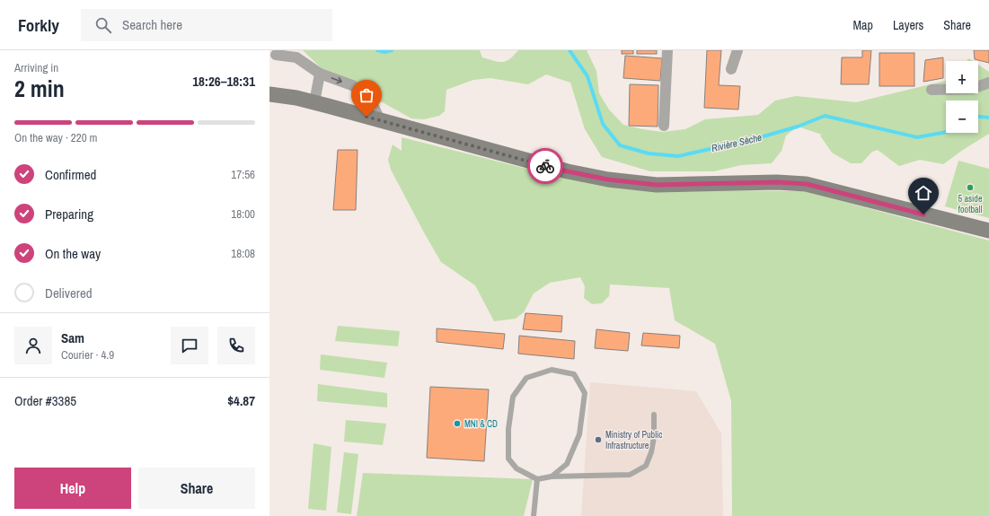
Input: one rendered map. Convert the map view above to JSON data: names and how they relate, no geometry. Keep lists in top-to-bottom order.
{
  "water": ["Rivière Sèche"],
  "places": ["5 aside football", "MNI & CD", "Ministry of Public Infrastructure"],
  "page": {
    "header": "Forkly",
    "search": "Search here",
    "nav": ["Map", "Layers", "Share"],
    "heading": ["2 min", "Arriving in", "18:26–18:31"],
    "panel": [
      "Sam",
      "Courier · 4.9",
      "Order #3385",
      "$4.87"
    ],
    "map_buttons": ["+", "−"],
    "bar": "On the way · 220 m",
    "list": [
      ["Confirmed", "17:56"],
      ["Preparing", "18:00"],
      ["On the way", "18:08"],
      "Delivered"
    ],
    "buttons": ["Help", "Share"]
  }
}
